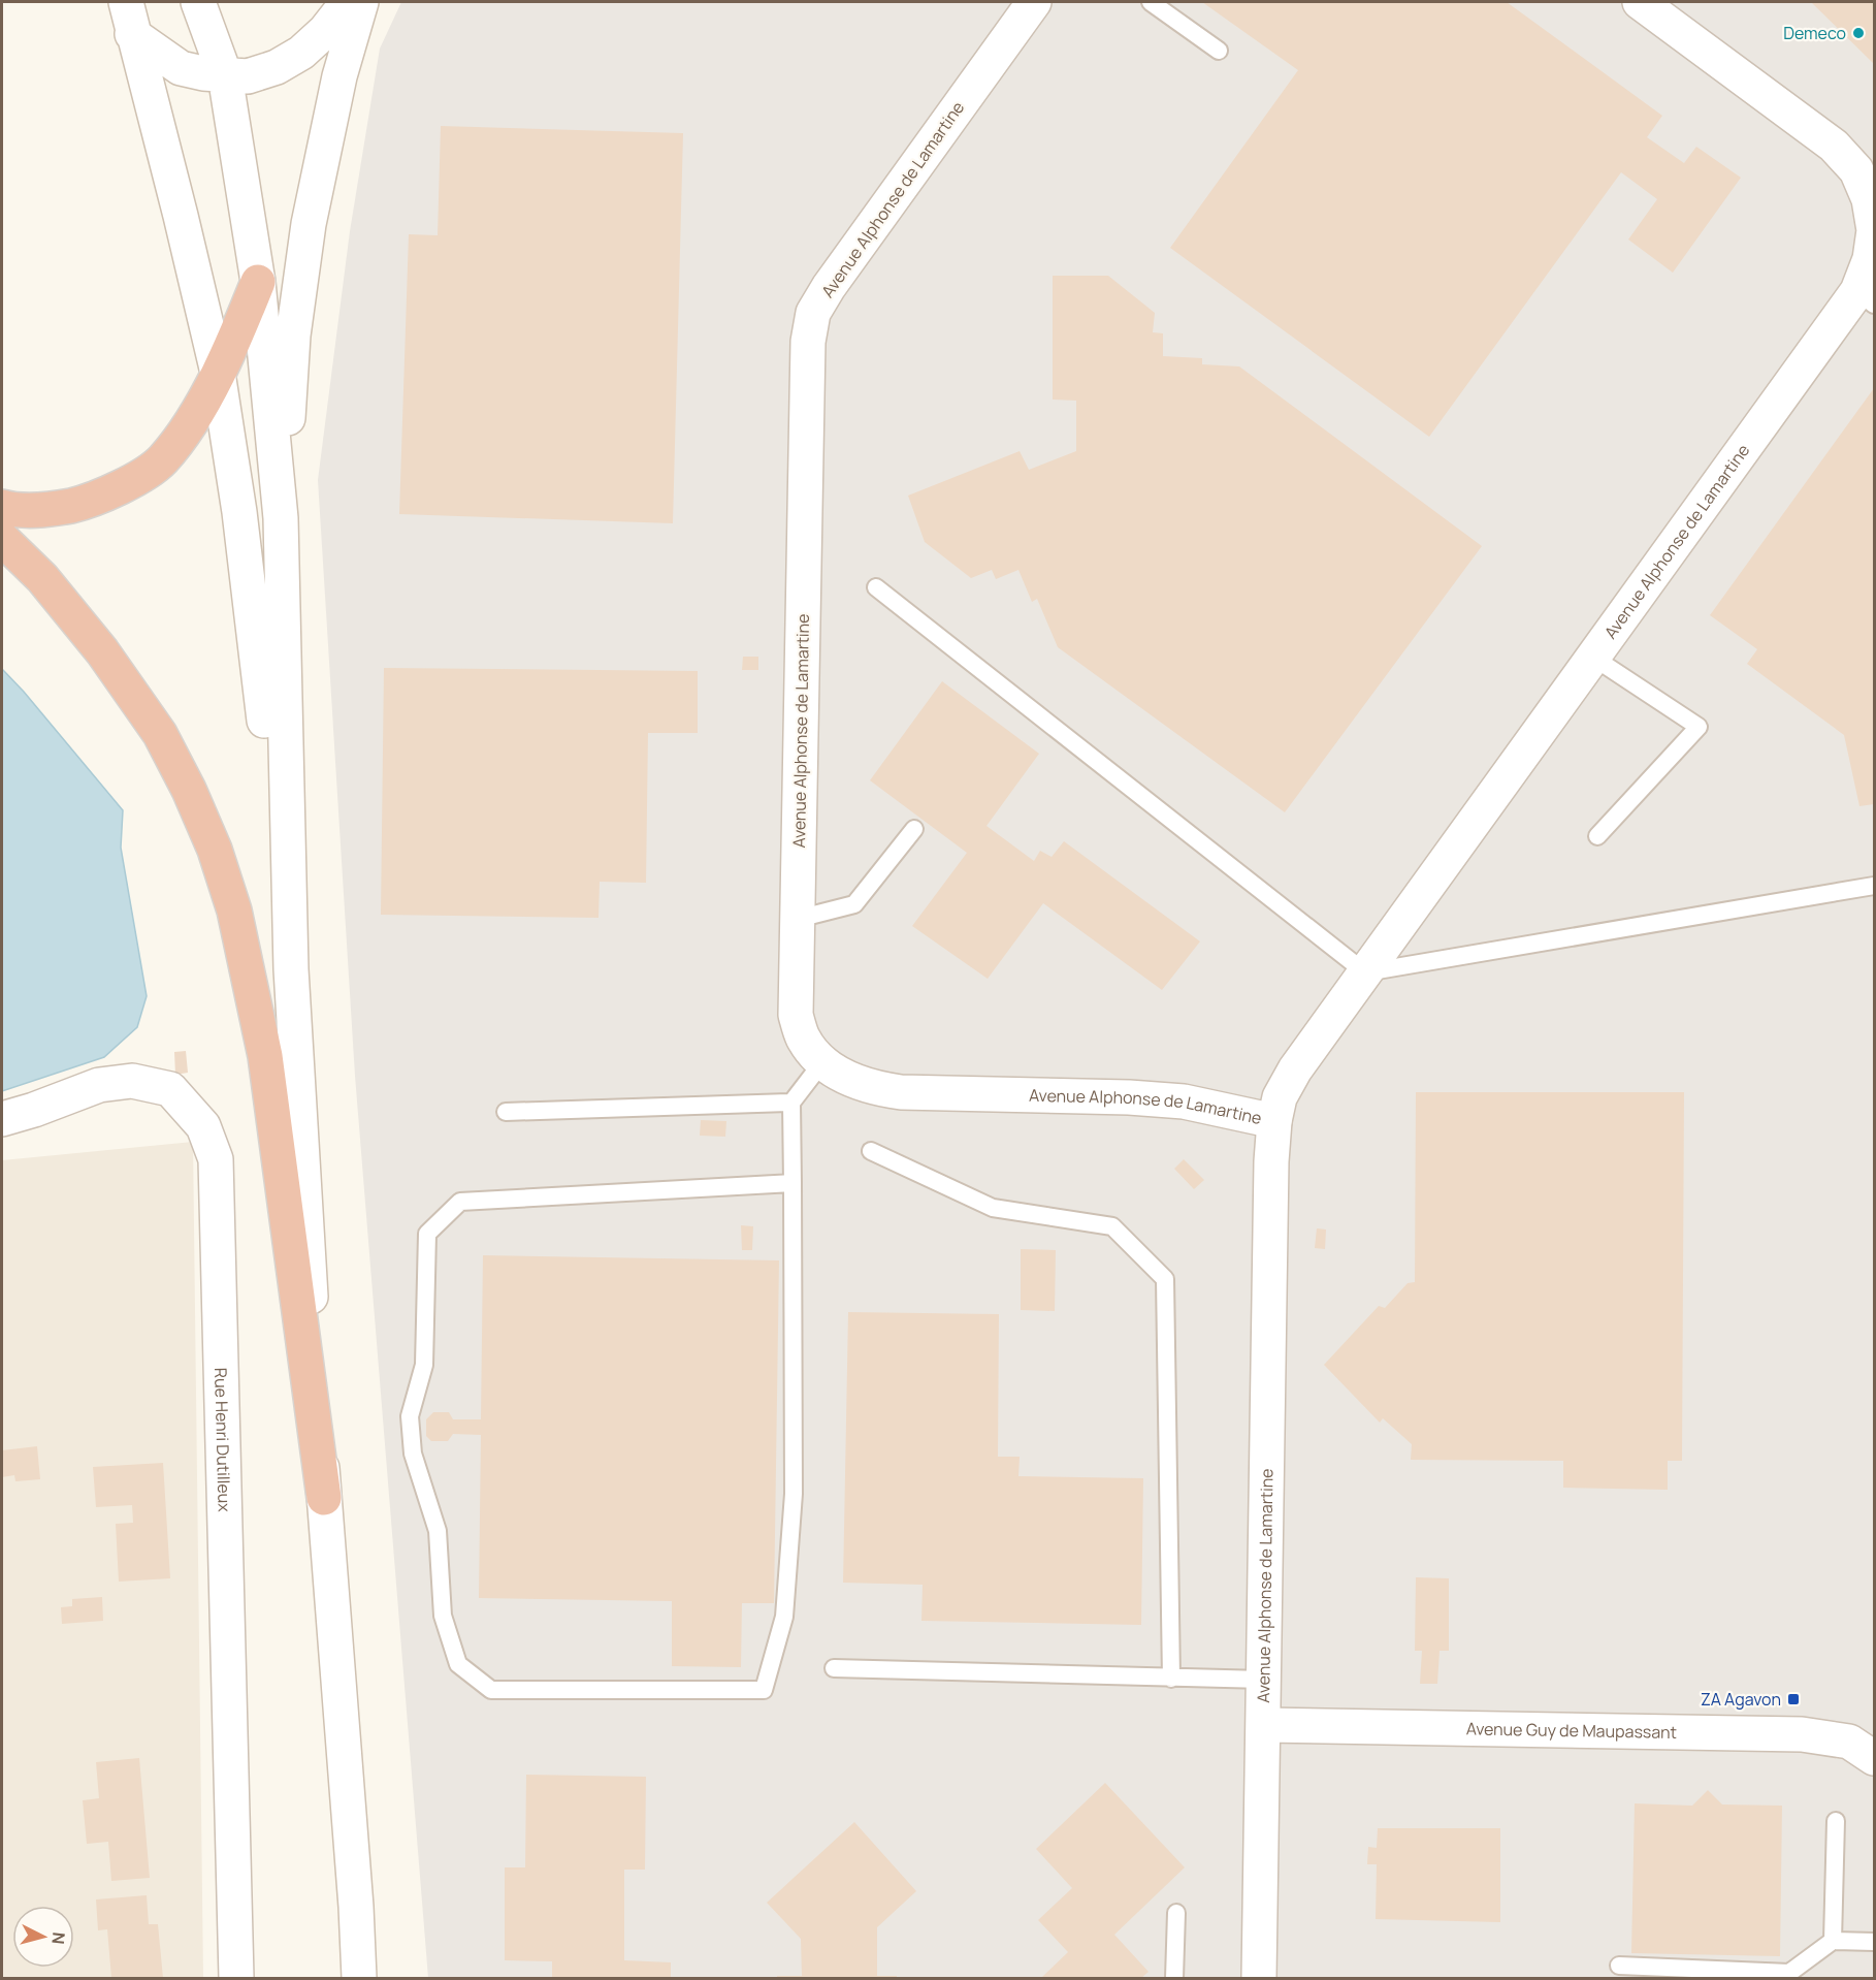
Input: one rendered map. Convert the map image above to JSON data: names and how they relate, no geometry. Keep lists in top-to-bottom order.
{
  "streets": {
    "street": ["Avenue Alphonse de Lamartine", "Rue Henri Dutilleux", "Avenue Guy de Maupassant"]
  },
  "crossings": [
    ["Avenue Alphonse de Lamartine", "Avenue Guy de Maupassant"]
  ],
  "places": {
    "other": ["Demeco"],
    "transit": ["ZA Agavon"]
  },
  "north": "right"
}
